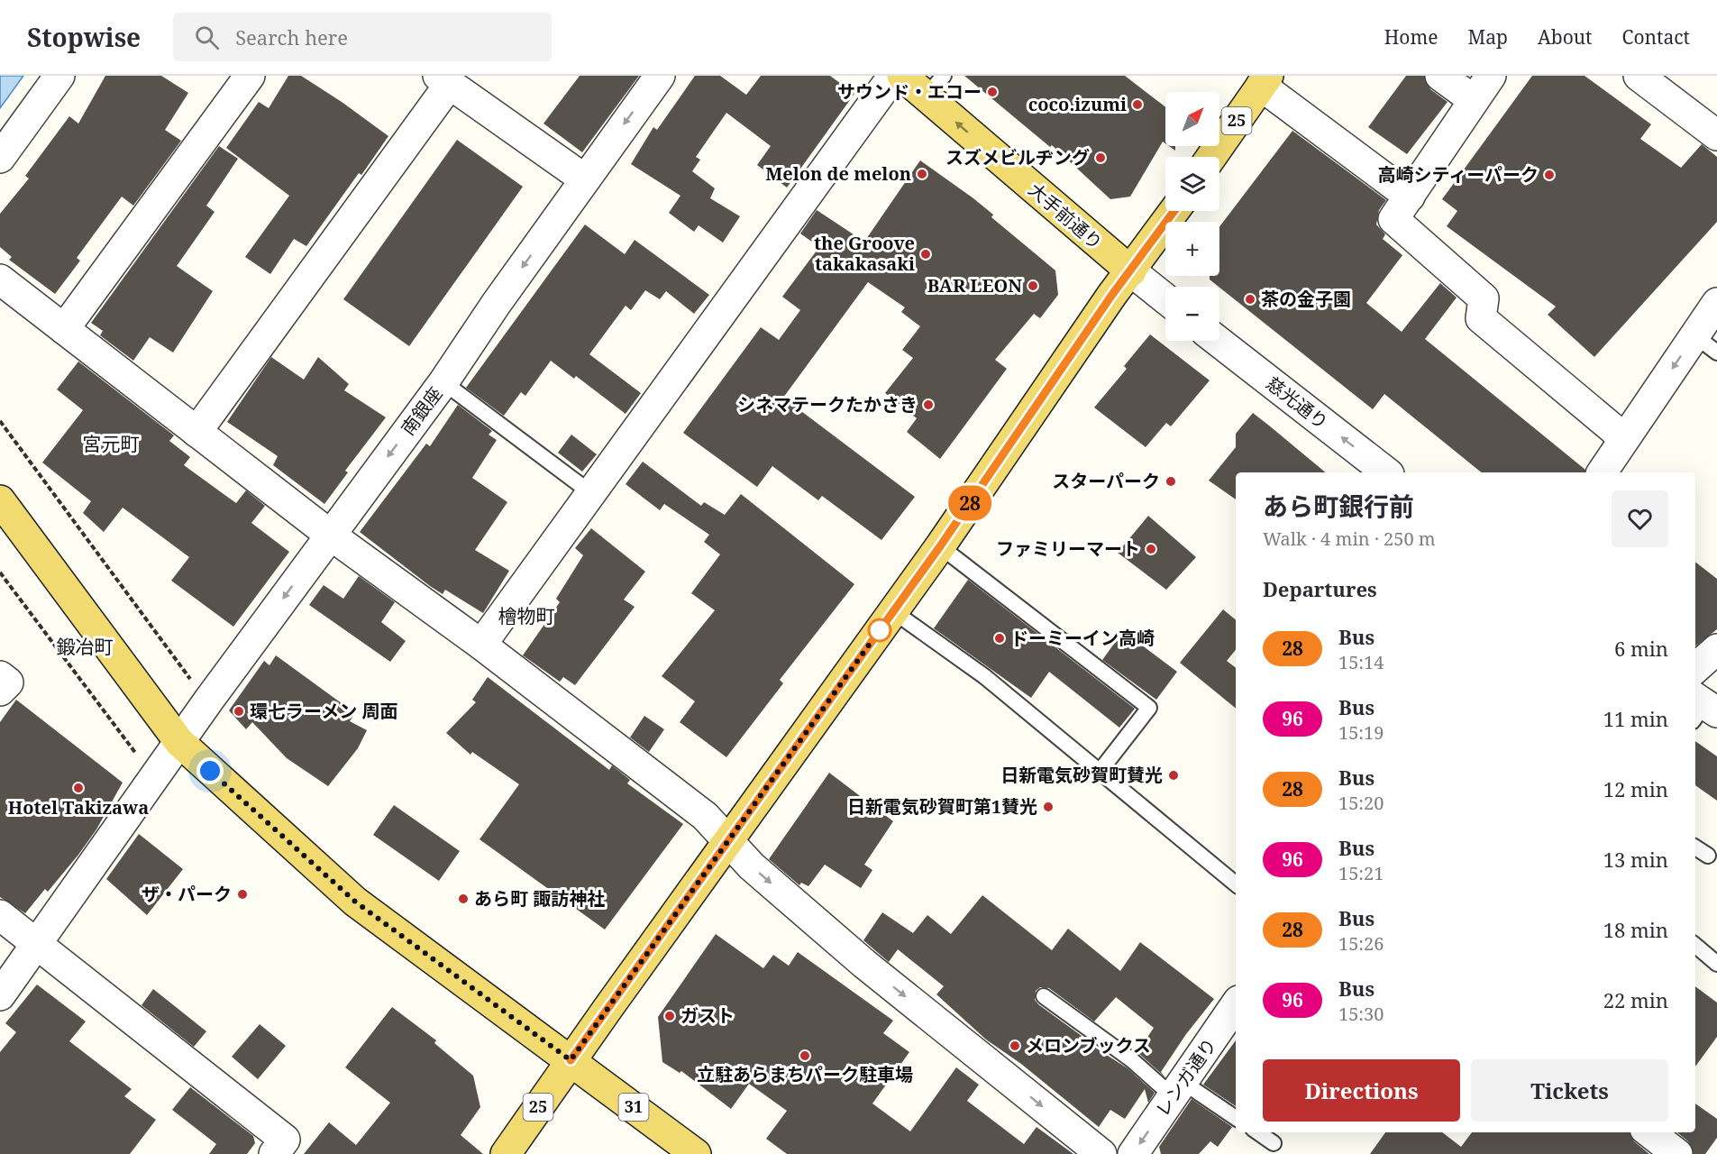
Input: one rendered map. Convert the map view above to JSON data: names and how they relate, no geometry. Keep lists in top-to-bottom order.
{
  "streets": {
    "main road": ["25", "大手前通り", "31"],
    "street": ["慈光通り", "南銀座", "レンガ通り"]
  },
  "crossings": [
    ["25", "大手前通り"],
    ["25", "31"]
  ],
  "one_way": ["大手前通り", "慈光通り", "レンガ通り"],
  "districts": ["宮元町", "檜物町", "鍛冶町"],
  "places": [
    "サウンド・エコー",
    "coco.izumi",
    "スズメビルヂング",
    "Melon de melon",
    "高崎シティーパーク",
    "the Groove takakasaki",
    "BAR LEON",
    "茶の金子園",
    "シネマテークたかさき",
    "スターパーク",
    "ファミリーマート",
    "ドーミーイン高崎",
    "環七ラーメン 周面",
    "日新電気砂賀町賛光",
    "Hotel Takizawa",
    "日新電気砂賀町第1賛光",
    "ザ・パーク",
    "あら町 諏訪神社",
    "ガスト",
    "メロンブックス",
    "立駐あらまちパーク駐車場"
  ],
  "lines": ["bus line 28"],
  "north": "top right",
  "page": {
    "header": "Stopwise",
    "search": "Search here",
    "nav": [
      "Home",
      "Map",
      "About",
      "Contact"
    ],
    "on_map": "28",
    "map_buttons": ["+", "−"],
    "heading": [
      ["あら町銀行前", "Walk · 4 min · 250 m"],
      "Departures"
    ],
    "list": [
      {
        "mark": "28",
        "name": "Bus",
        "note": "15:14",
        "value": "6 min"
      },
      {
        "mark": "96",
        "name": "Bus",
        "note": "15:19",
        "value": "11 min"
      },
      {
        "mark": "28",
        "name": "Bus",
        "note": "15:20",
        "value": "12 min"
      },
      {
        "mark": "96",
        "name": "Bus",
        "note": "15:21",
        "value": "13 min"
      },
      {
        "mark": "28",
        "name": "Bus",
        "note": "15:26",
        "value": "18 min"
      },
      {
        "mark": "96",
        "name": "Bus",
        "note": "15:30",
        "value": "22 min"
      }
    ],
    "buttons": ["Directions", "Tickets"]
  }
}
